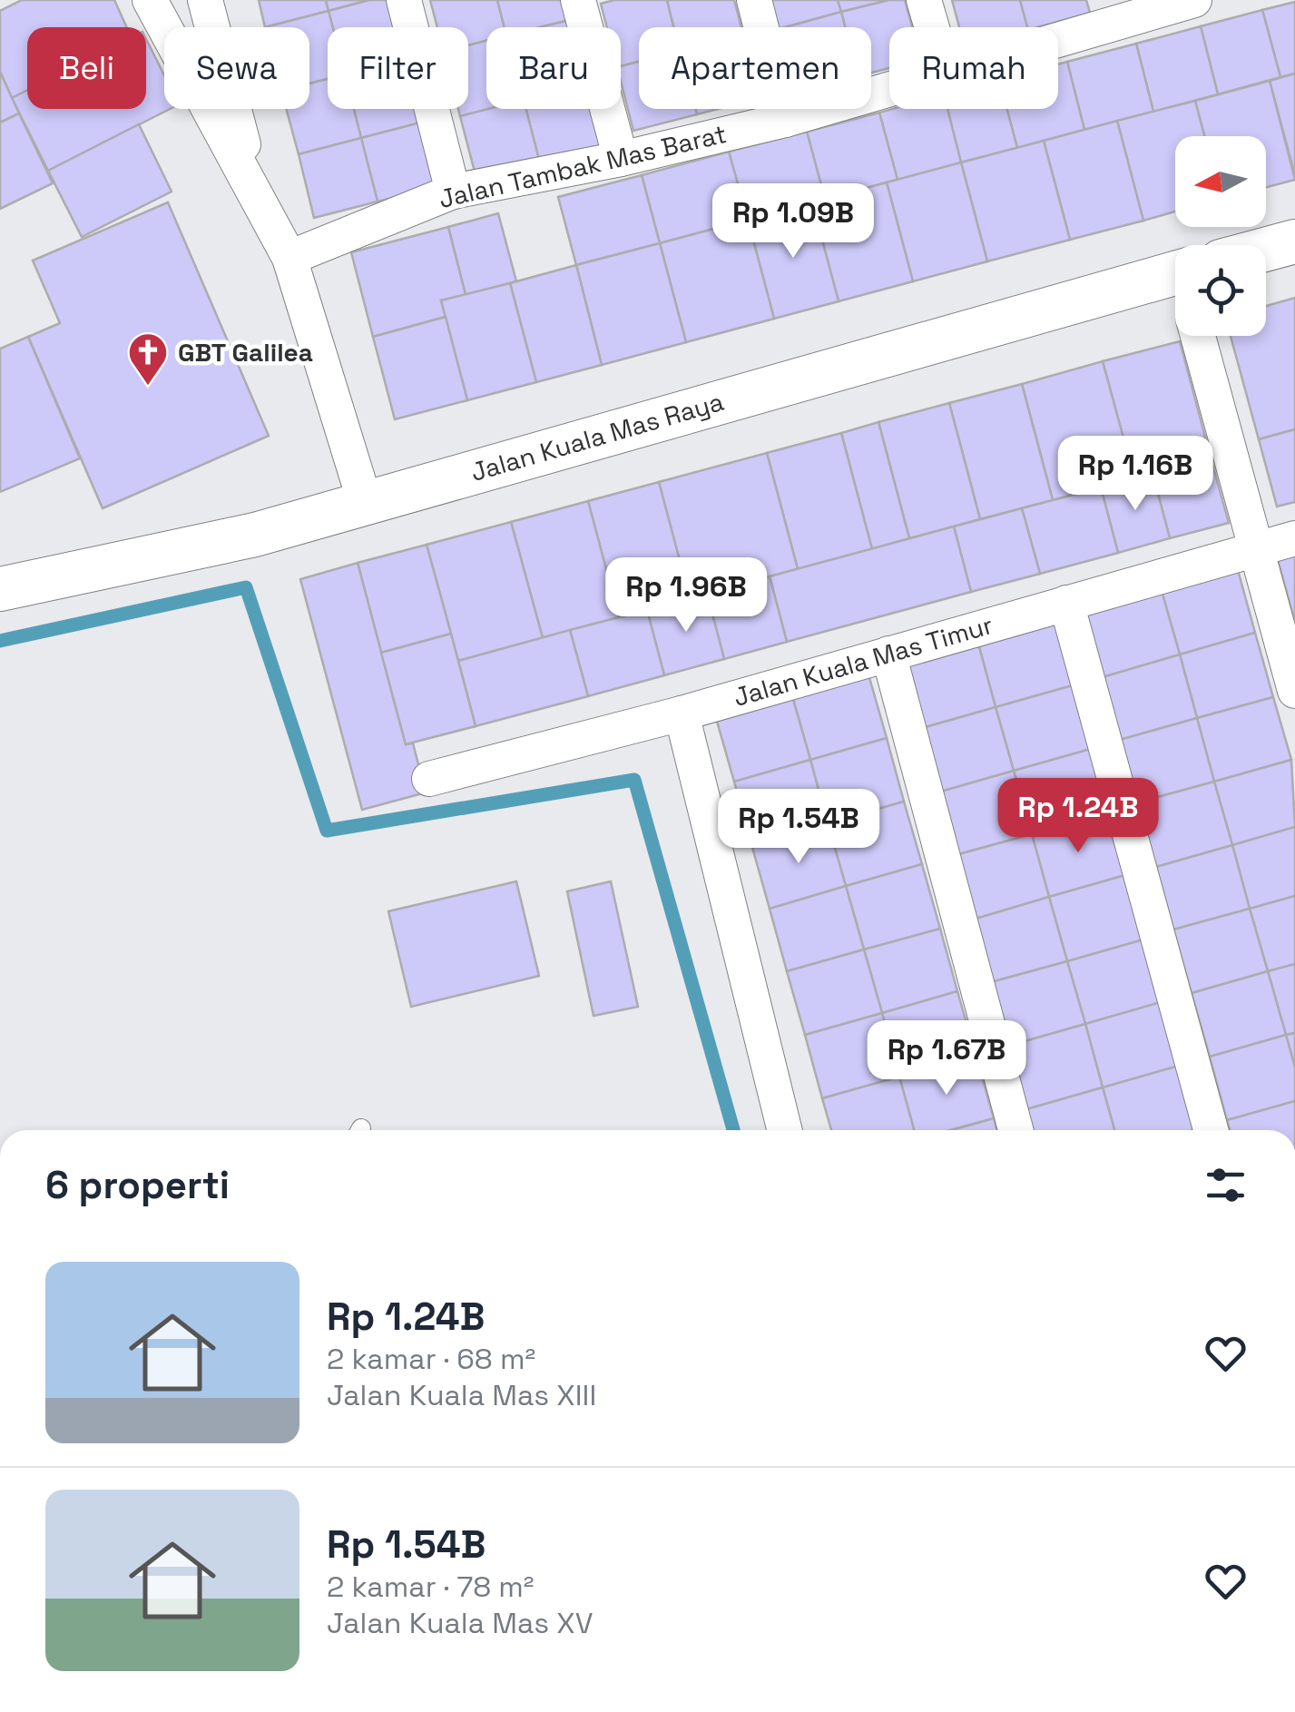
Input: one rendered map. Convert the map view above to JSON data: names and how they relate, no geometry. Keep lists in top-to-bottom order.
{
  "streets": {
    "street": ["Jalan Tambak Mas Barat", "Jalan Kuala Mas Raya", "Jalan Kuala Mas Timur"]
  },
  "places": {
    "church": ["GBT Galilea"]
  },
  "north": "left",
  "page": {
    "chip": [
      "Beli",
      "Sewa",
      "Filter",
      "Baru",
      "Apartemen",
      "Rumah"
    ],
    "price": [
      "Rp 1.09B",
      "Rp 1.16B",
      "Rp 1.96B",
      "Rp 1.24B",
      "Rp 1.54B",
      "Rp 1.67B"
    ],
    "heading": "6 properti",
    "list": [
      {
        "name": "Rp 1.24B",
        "note": "2 kamar · 68 m² · Jalan Kuala Mas XIII"
      },
      {
        "name": "Rp 1.54B",
        "note": "2 kamar · 78 m² · Jalan Kuala Mas XV"
      }
    ]
  }
}
